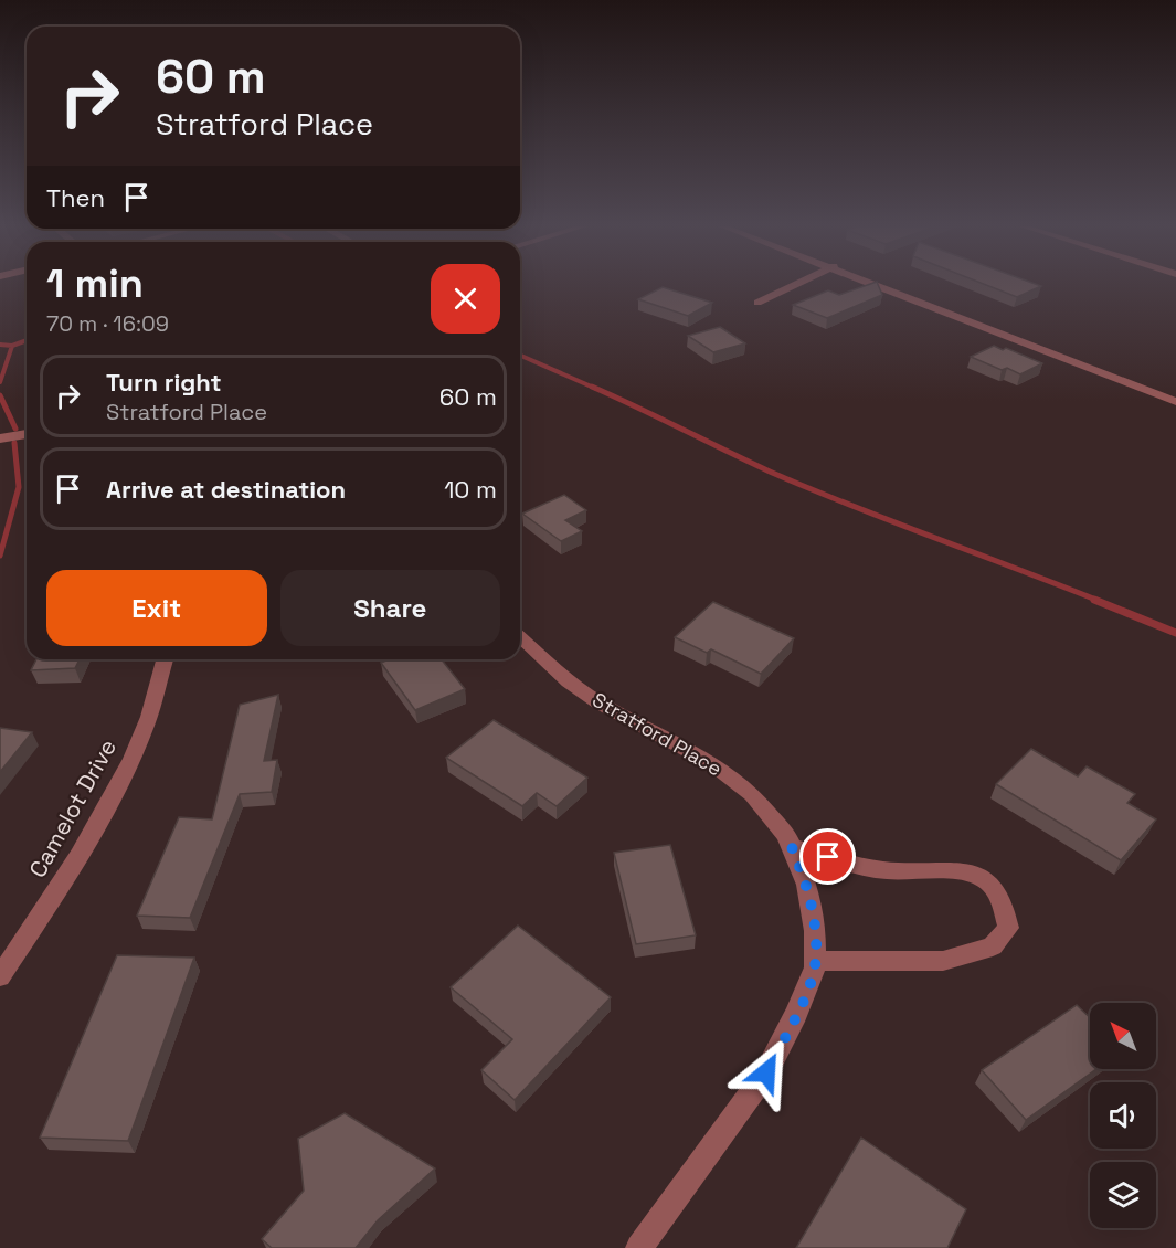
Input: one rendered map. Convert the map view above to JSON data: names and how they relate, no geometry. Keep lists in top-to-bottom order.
{
  "streets": {
    "street": ["Stratford Place", "Camelot Drive"]
  },
  "north": "top left",
  "page": {
    "turn": ["60 m", "Stratford Place"],
    "then": "Then",
    "heading": ["1 min", "70 m · 16:09"],
    "list": [
      {
        "name": "Turn right",
        "note": "Stratford Place",
        "value": "60 m"
      },
      {
        "name": "Arrive at destination",
        "value": "10 m"
      }
    ],
    "buttons": ["Exit", "Share"]
  }
}
